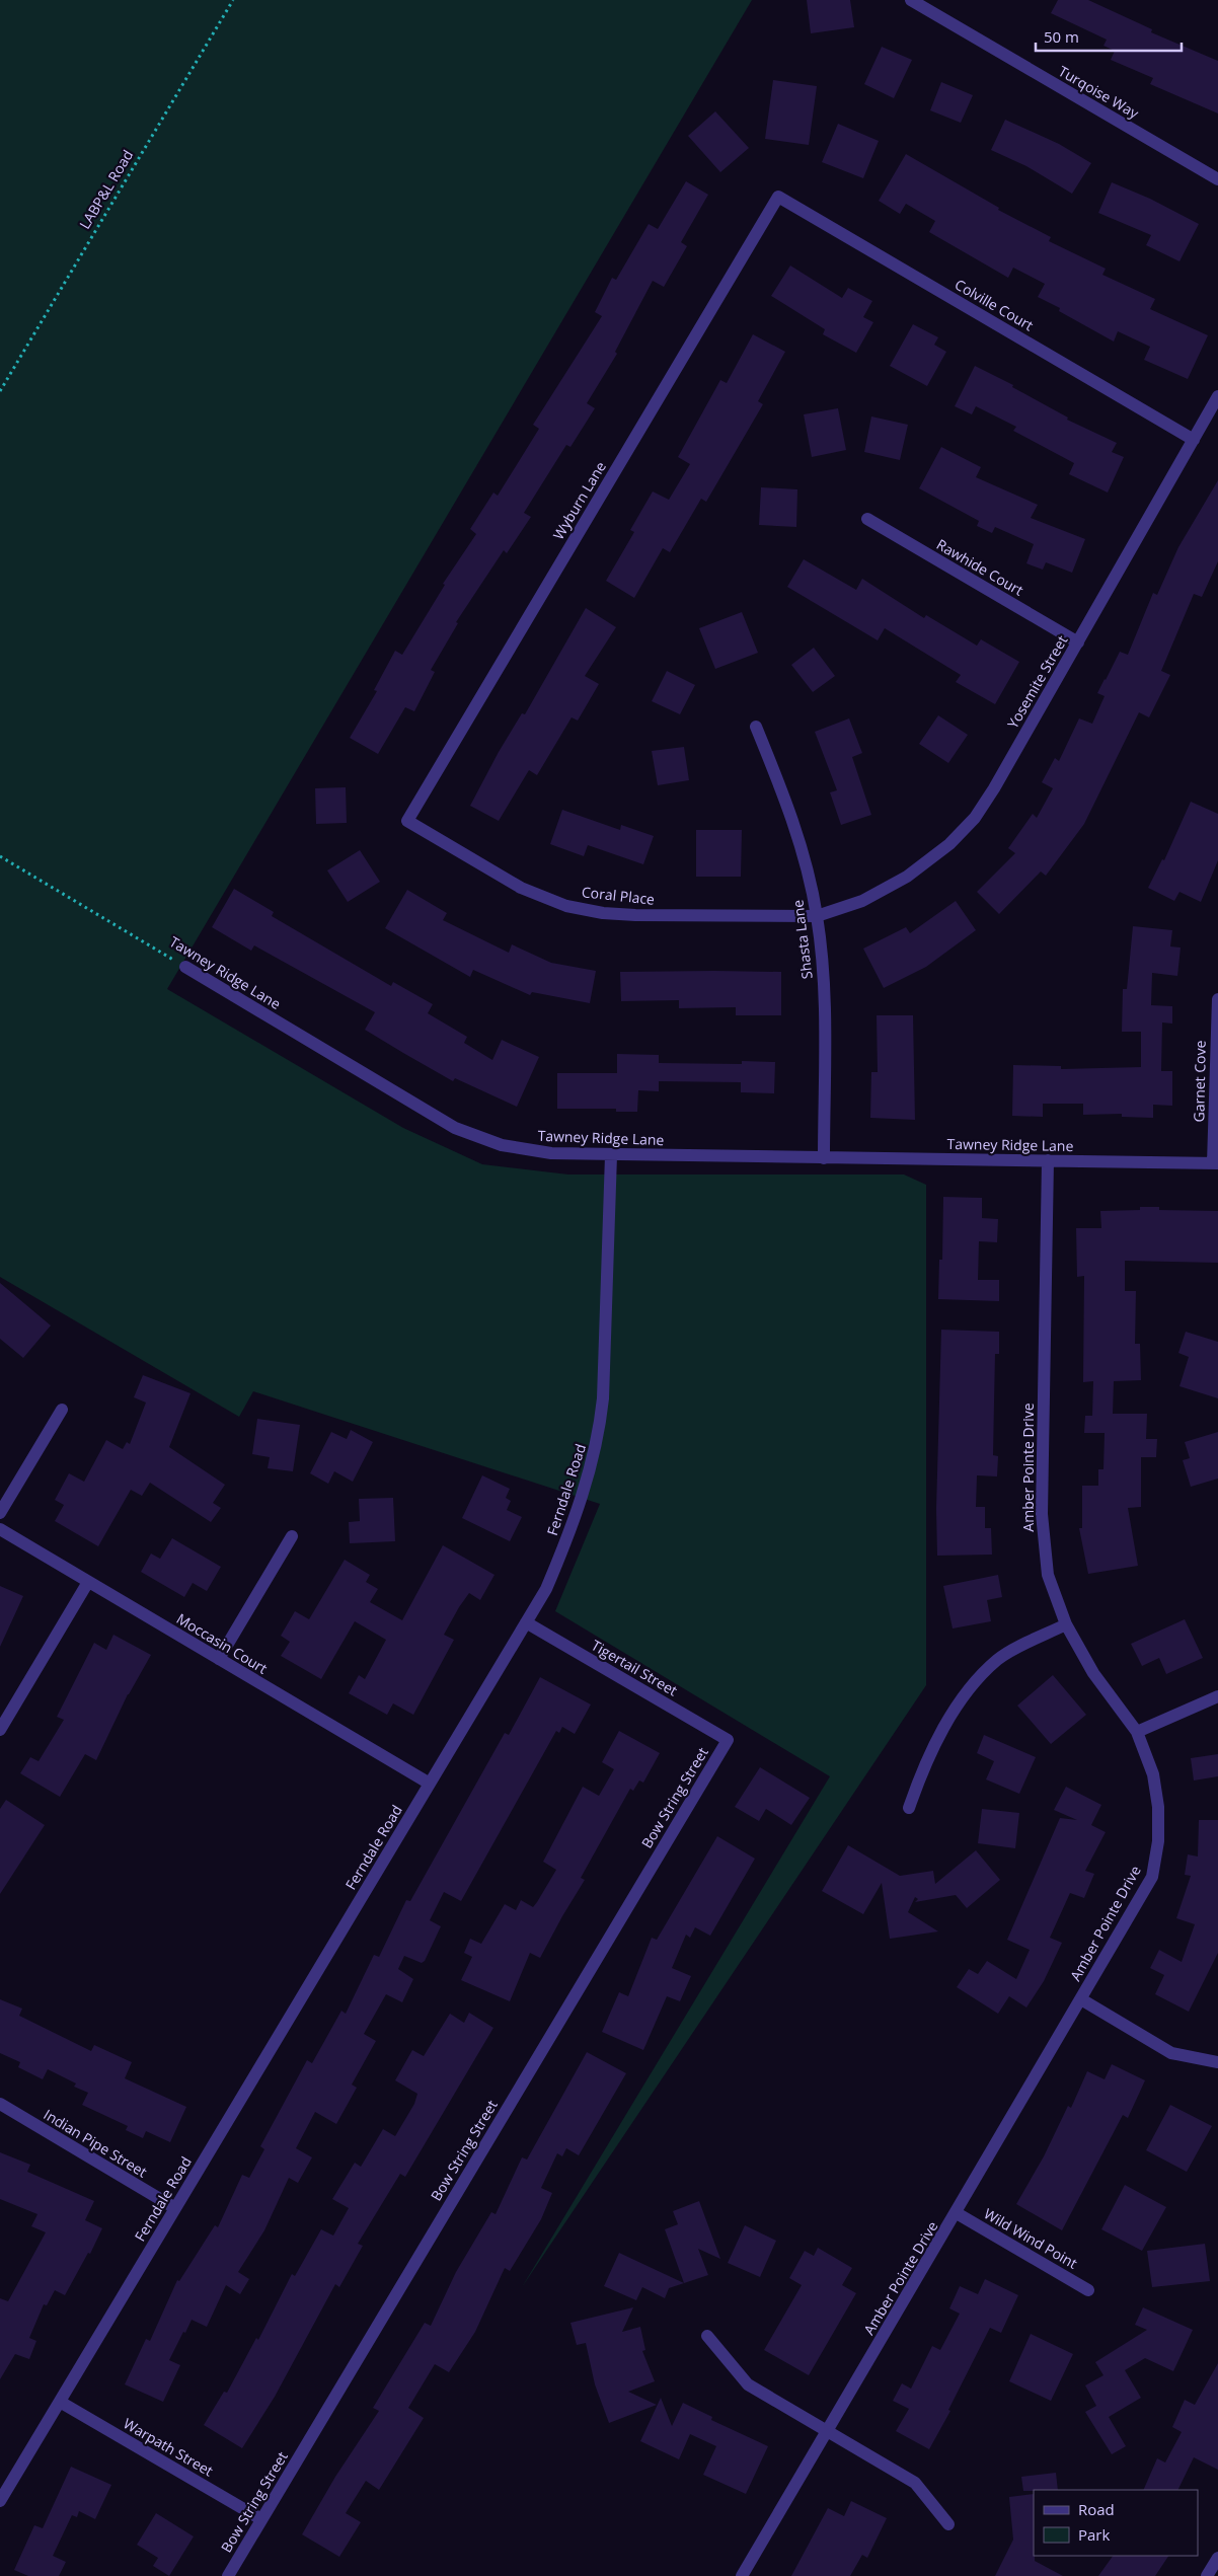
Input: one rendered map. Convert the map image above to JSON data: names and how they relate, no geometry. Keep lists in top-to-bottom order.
{
  "streets": {
    "street": [
      "Turqoise Way",
      "Colville Court",
      "Wyburn Lane",
      "Rawhide Court",
      "Yosemite Street",
      "Coral Place",
      "Shasta Lane",
      "Tawney Ridge Lane",
      "Garnet Cove",
      "Amber Pointe Drive",
      "Ferndale Road",
      "Moccasin Court",
      "Tigertail Street",
      "Bow String Street",
      "Indian Pipe Street",
      "Wild Wind Point",
      "Warpath Street"
    ],
    "path": ["LABP&L Road"]
  },
  "crossings": [
    ["Colville Court", "Wyburn Lane"],
    ["Colville Court", "Yosemite Street"],
    ["Wyburn Lane", "Coral Place"],
    ["Rawhide Court", "Yosemite Street"],
    ["Yosemite Street", "Coral Place"],
    ["Yosemite Street", "Shasta Lane"],
    ["Coral Place", "Shasta Lane"],
    ["Shasta Lane", "Tawney Ridge Lane"],
    ["Tawney Ridge Lane", "Garnet Cove"],
    ["Tawney Ridge Lane", "Amber Pointe Drive"],
    ["Tawney Ridge Lane", "Ferndale Road"],
    ["Amber Pointe Drive", "Wild Wind Point"],
    ["Ferndale Road", "Moccasin Court"],
    ["Ferndale Road", "Tigertail Street"],
    ["Ferndale Road", "Indian Pipe Street"],
    ["Ferndale Road", "Warpath Street"],
    ["Tigertail Street", "Bow String Street"],
    ["Bow String Street", "Warpath Street"]
  ],
  "legend": ["Road", "Park"],
  "scale_bar": "50 m"
}
